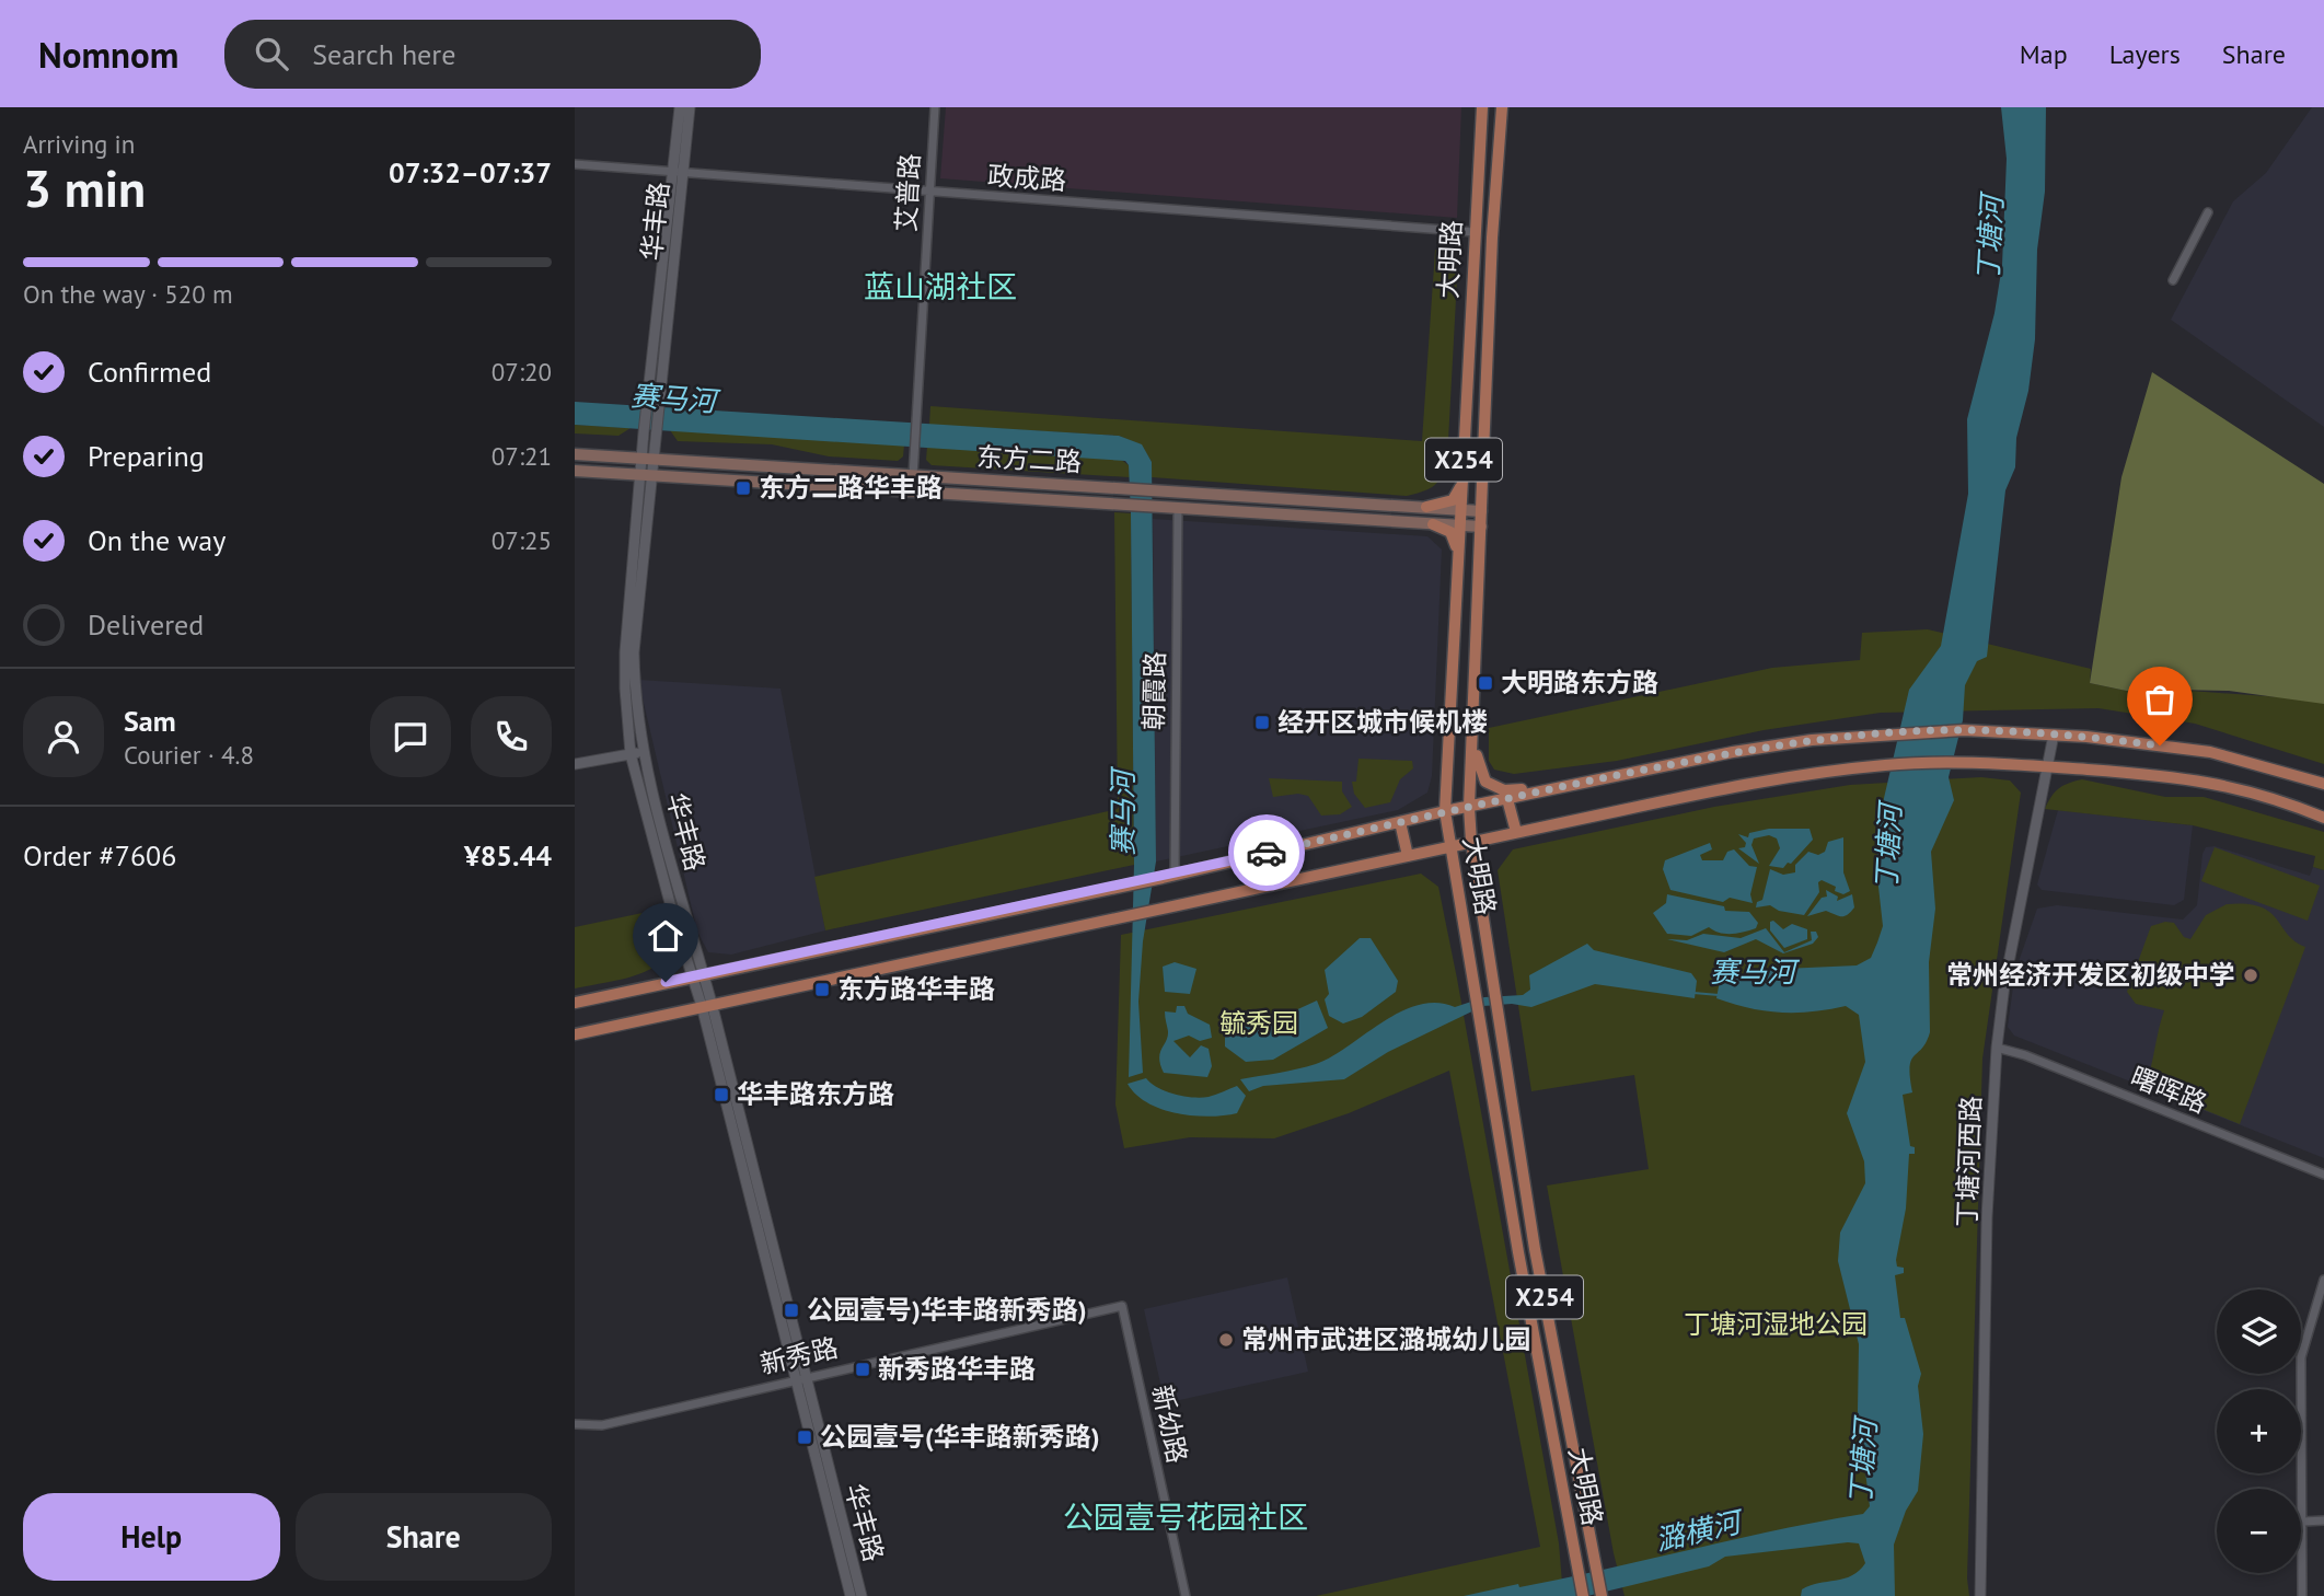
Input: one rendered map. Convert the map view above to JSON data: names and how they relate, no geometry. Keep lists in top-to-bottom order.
{
  "streets": {
    "main road": ["大明路", "东方二路", "X254"],
    "street": [
      "政成路",
      "艾普路",
      "华丰路",
      "朝霞路",
      "曙晖路",
      "丁塘河西路",
      "新秀路",
      "新幼路"
    ]
  },
  "crossings": [
    ["政成路", "艾普路"],
    ["政成路", "华丰路"],
    ["政成路", "大明路"],
    ["艾普路", "东方二路"],
    ["华丰路", "东方二路"],
    ["华丰路", "新秀路"],
    ["大明路", "东方二路"],
    ["东方二路", "朝霞路"],
    ["曙晖路", "丁塘河西路"],
    ["新秀路", "新幼路"]
  ],
  "districts": ["蓝山湖社区", "公园壹号花园社区"],
  "water": ["丁塘河", "赛马河", "潞横河"],
  "parks": ["毓秀园", "丁塘河湿地公园"],
  "places": {
    "transit": [
      "东方二路华丰路",
      "大明路东方路",
      "经开区城市候机楼",
      "东方路华丰路",
      "华丰路东方路",
      "公园壹号)华丰路新秀路)",
      "新秀路华丰路",
      "公园壹号(华丰路新秀路)"
    ],
    "other": ["常州经济开发区初级中学", "常州市武进区潞城幼儿园"]
  },
  "page": {
    "header": "Nomnom",
    "search": "Search here",
    "nav": ["Map", "Layers", "Share"],
    "heading": ["3 min", "Arriving in", "07:32–07:37"],
    "panel": [
      "Sam",
      "Courier · 4.8",
      "Order #7606",
      "¥85.44"
    ],
    "bar": "On the way · 520 m",
    "list": [
      ["Confirmed", "07:20"],
      ["Preparing", "07:21"],
      ["On the way", "07:25"],
      "Delivered"
    ],
    "map_buttons": ["+", "−"],
    "buttons": ["Help", "Share"]
  }
}
